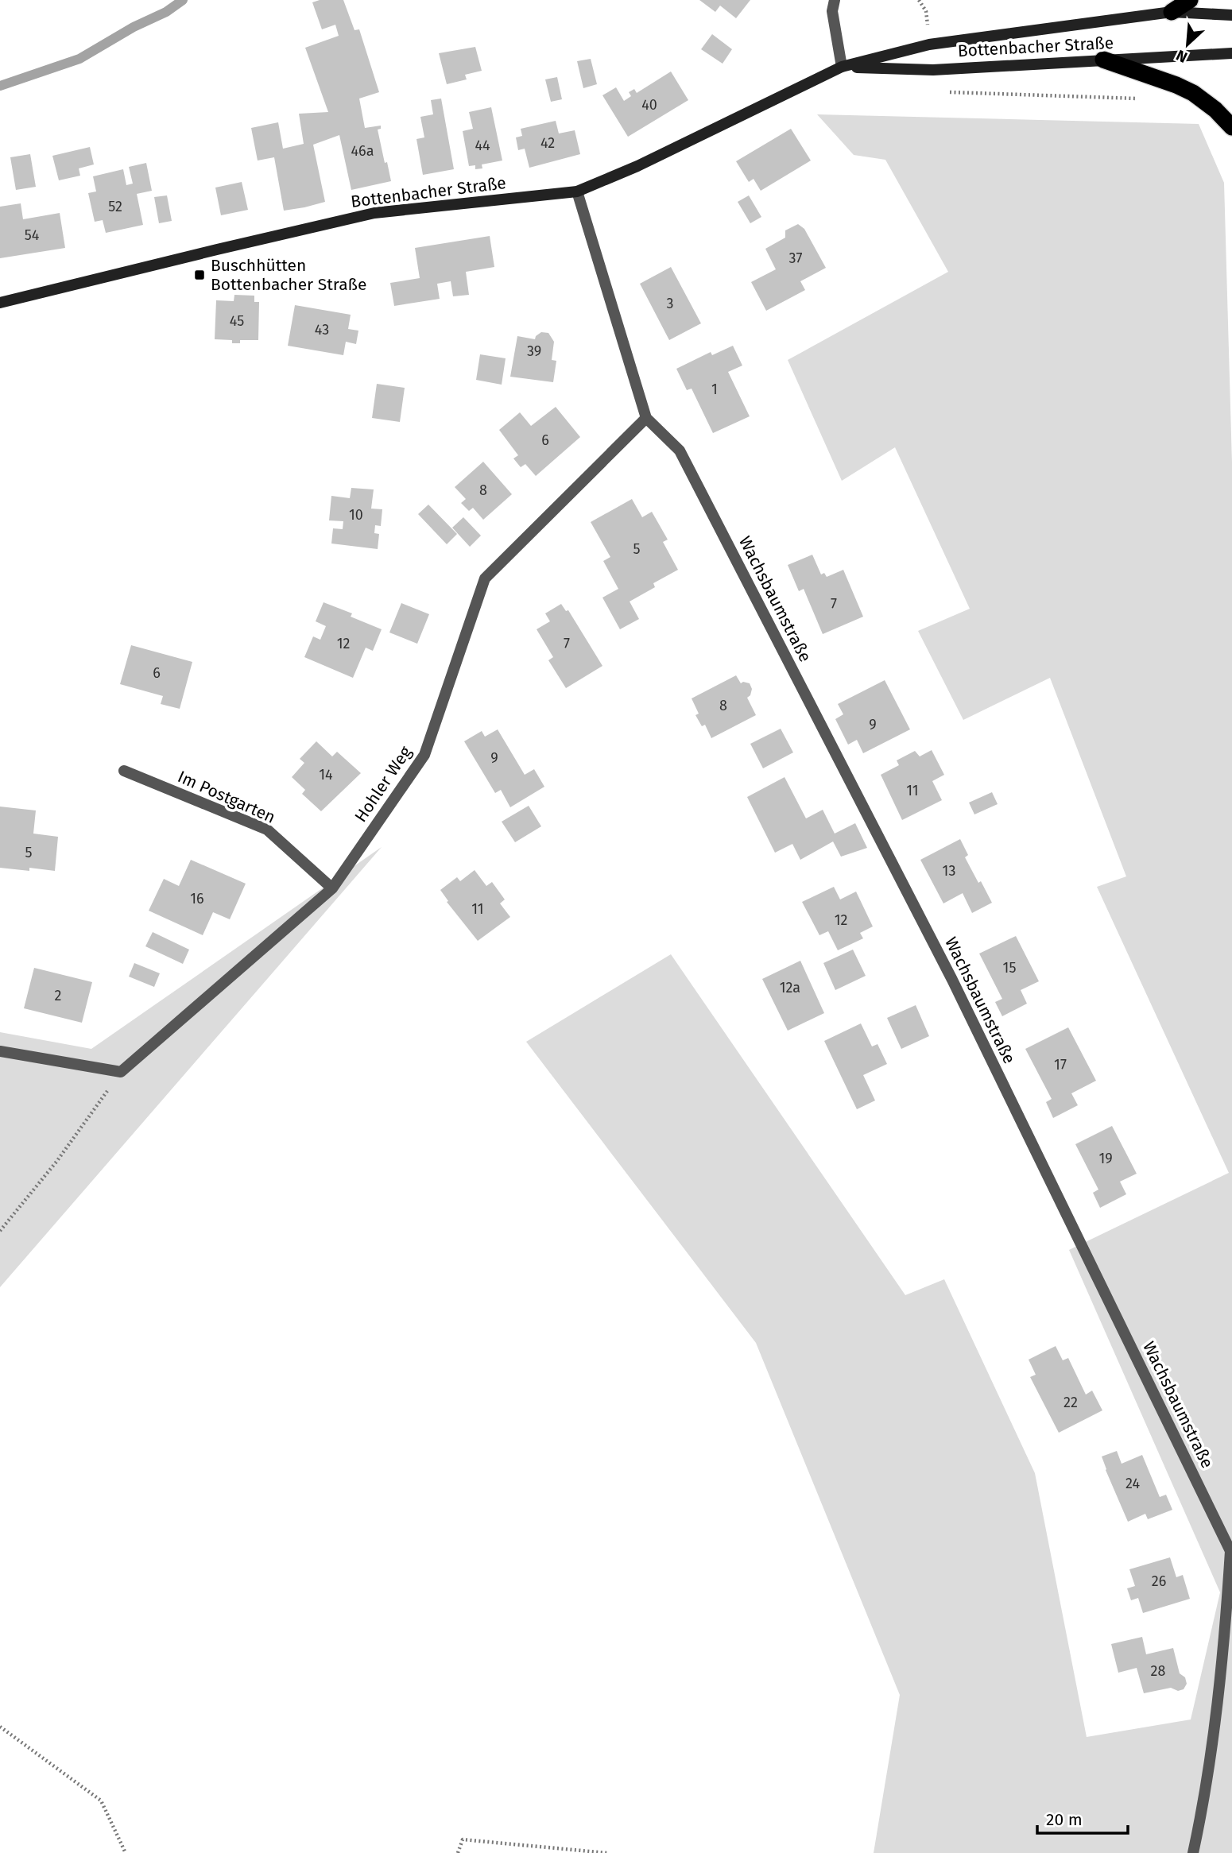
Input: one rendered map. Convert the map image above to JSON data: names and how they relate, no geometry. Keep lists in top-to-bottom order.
{
  "streets": {
    "street": [
      "Bottenbacher Straße",
      "Wachsbaumstraße",
      "Hohler Weg",
      "Im Postgarten"
    ]
  },
  "crossings": [
    ["Bottenbacher Straße", "Wachsbaumstraße"],
    ["Wachsbaumstraße", "Hohler Weg"],
    ["Hohler Weg", "Im Postgarten"]
  ],
  "places": {
    "transit": ["Buschhütten Bottenbacher Straße"]
  },
  "house_numbers": [
    "40",
    "42",
    "44",
    "46a",
    "52",
    "54",
    "37",
    "3",
    "45",
    "43",
    "39",
    "1",
    "6",
    "8",
    "10",
    "5",
    "7",
    "12",
    "7",
    "6",
    "8",
    "9",
    "9",
    "14",
    "11",
    "5",
    "13",
    "16",
    "11",
    "12",
    "15",
    "12a",
    "2",
    "17",
    "19",
    "22",
    "24",
    "26",
    "28"
  ],
  "scale_bar": "20 m",
  "north": "bottom left"
}
